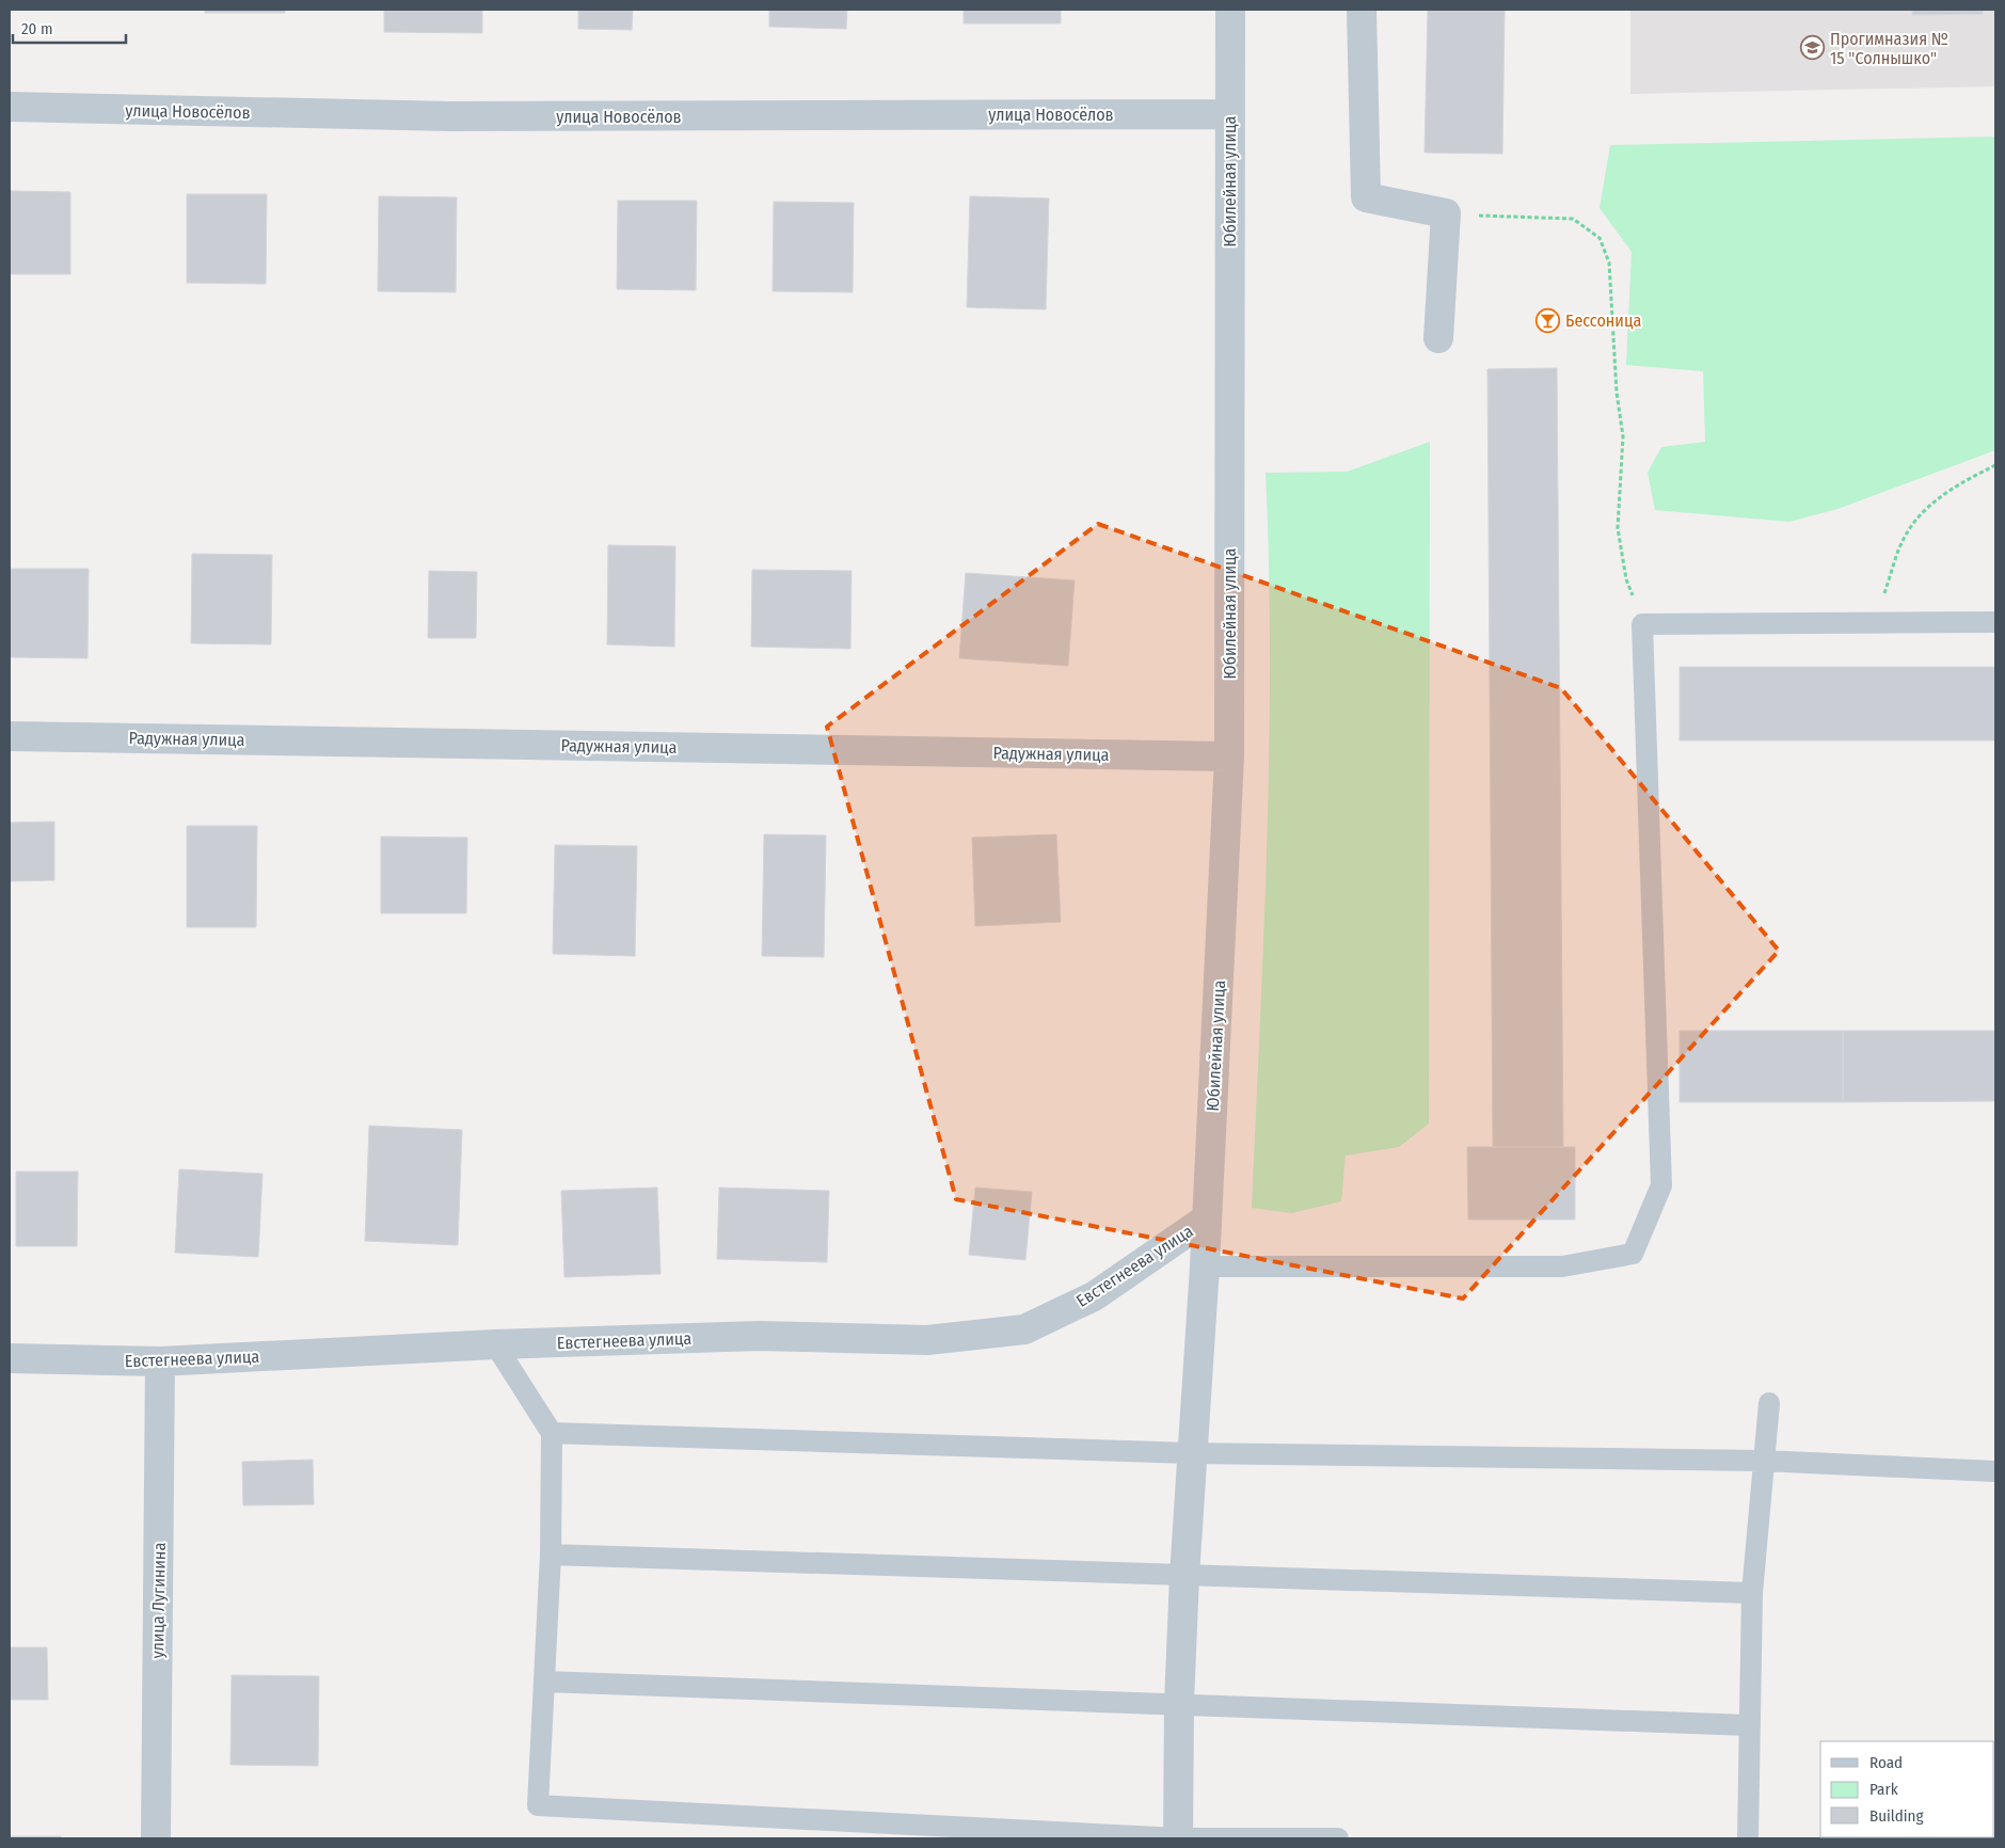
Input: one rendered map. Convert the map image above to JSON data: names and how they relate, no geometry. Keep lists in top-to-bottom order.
{
  "streets": {
    "street": [
      "улица Новосёлов",
      "Юбилейная улица",
      "Радужная улица",
      "Евстегнеева улица",
      "улица Лугинина"
    ]
  },
  "crossings": [
    ["улица Новосёлов", "Юбилейная улица"],
    ["Юбилейная улица", "Радужная улица"],
    ["Юбилейная улица", "Евстегнеева улица"],
    ["Евстегнеева улица", "улица Лугинина"]
  ],
  "places": {
    "school or university": ["Прогимназия № 15 \"Солнышко\""],
    "bar": ["Бессоница"]
  },
  "legend": ["Road", "Park", "Building"],
  "scale_bar": "20 m"
}
